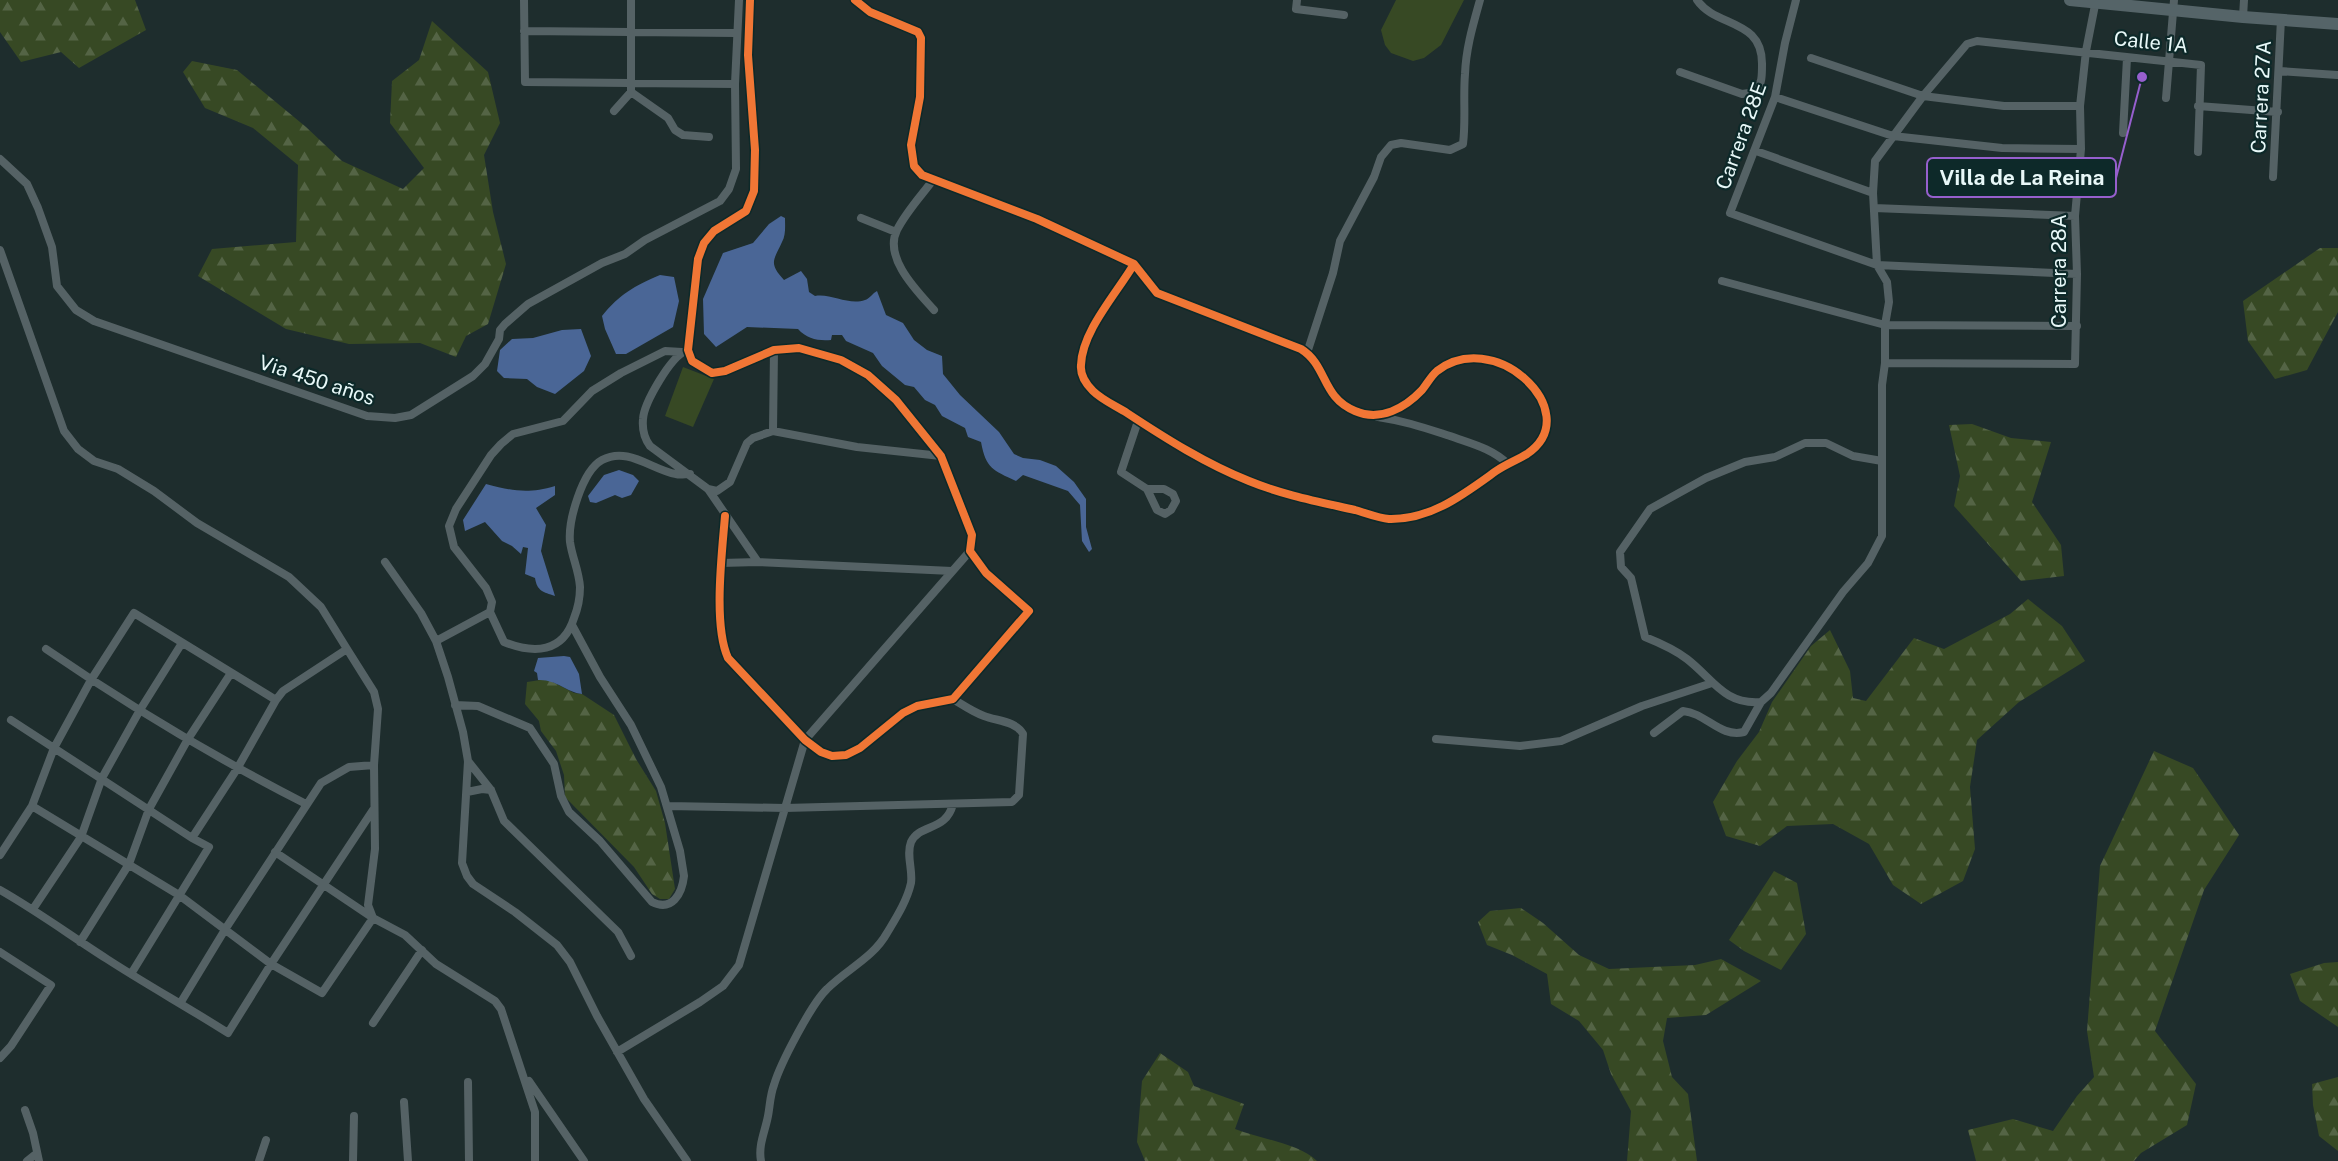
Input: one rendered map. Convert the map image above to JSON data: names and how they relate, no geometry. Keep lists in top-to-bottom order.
{
  "streets": {
    "street": [
      "Calle 1A",
      "Carrera 27A",
      "Carrera 28E",
      "Carrera 28A",
      "Via 450 años"
    ]
  },
  "crossings": [
    ["Calle 1A", "Carrera 28A"]
  ],
  "places": ["Villa de La Reina"]
}
